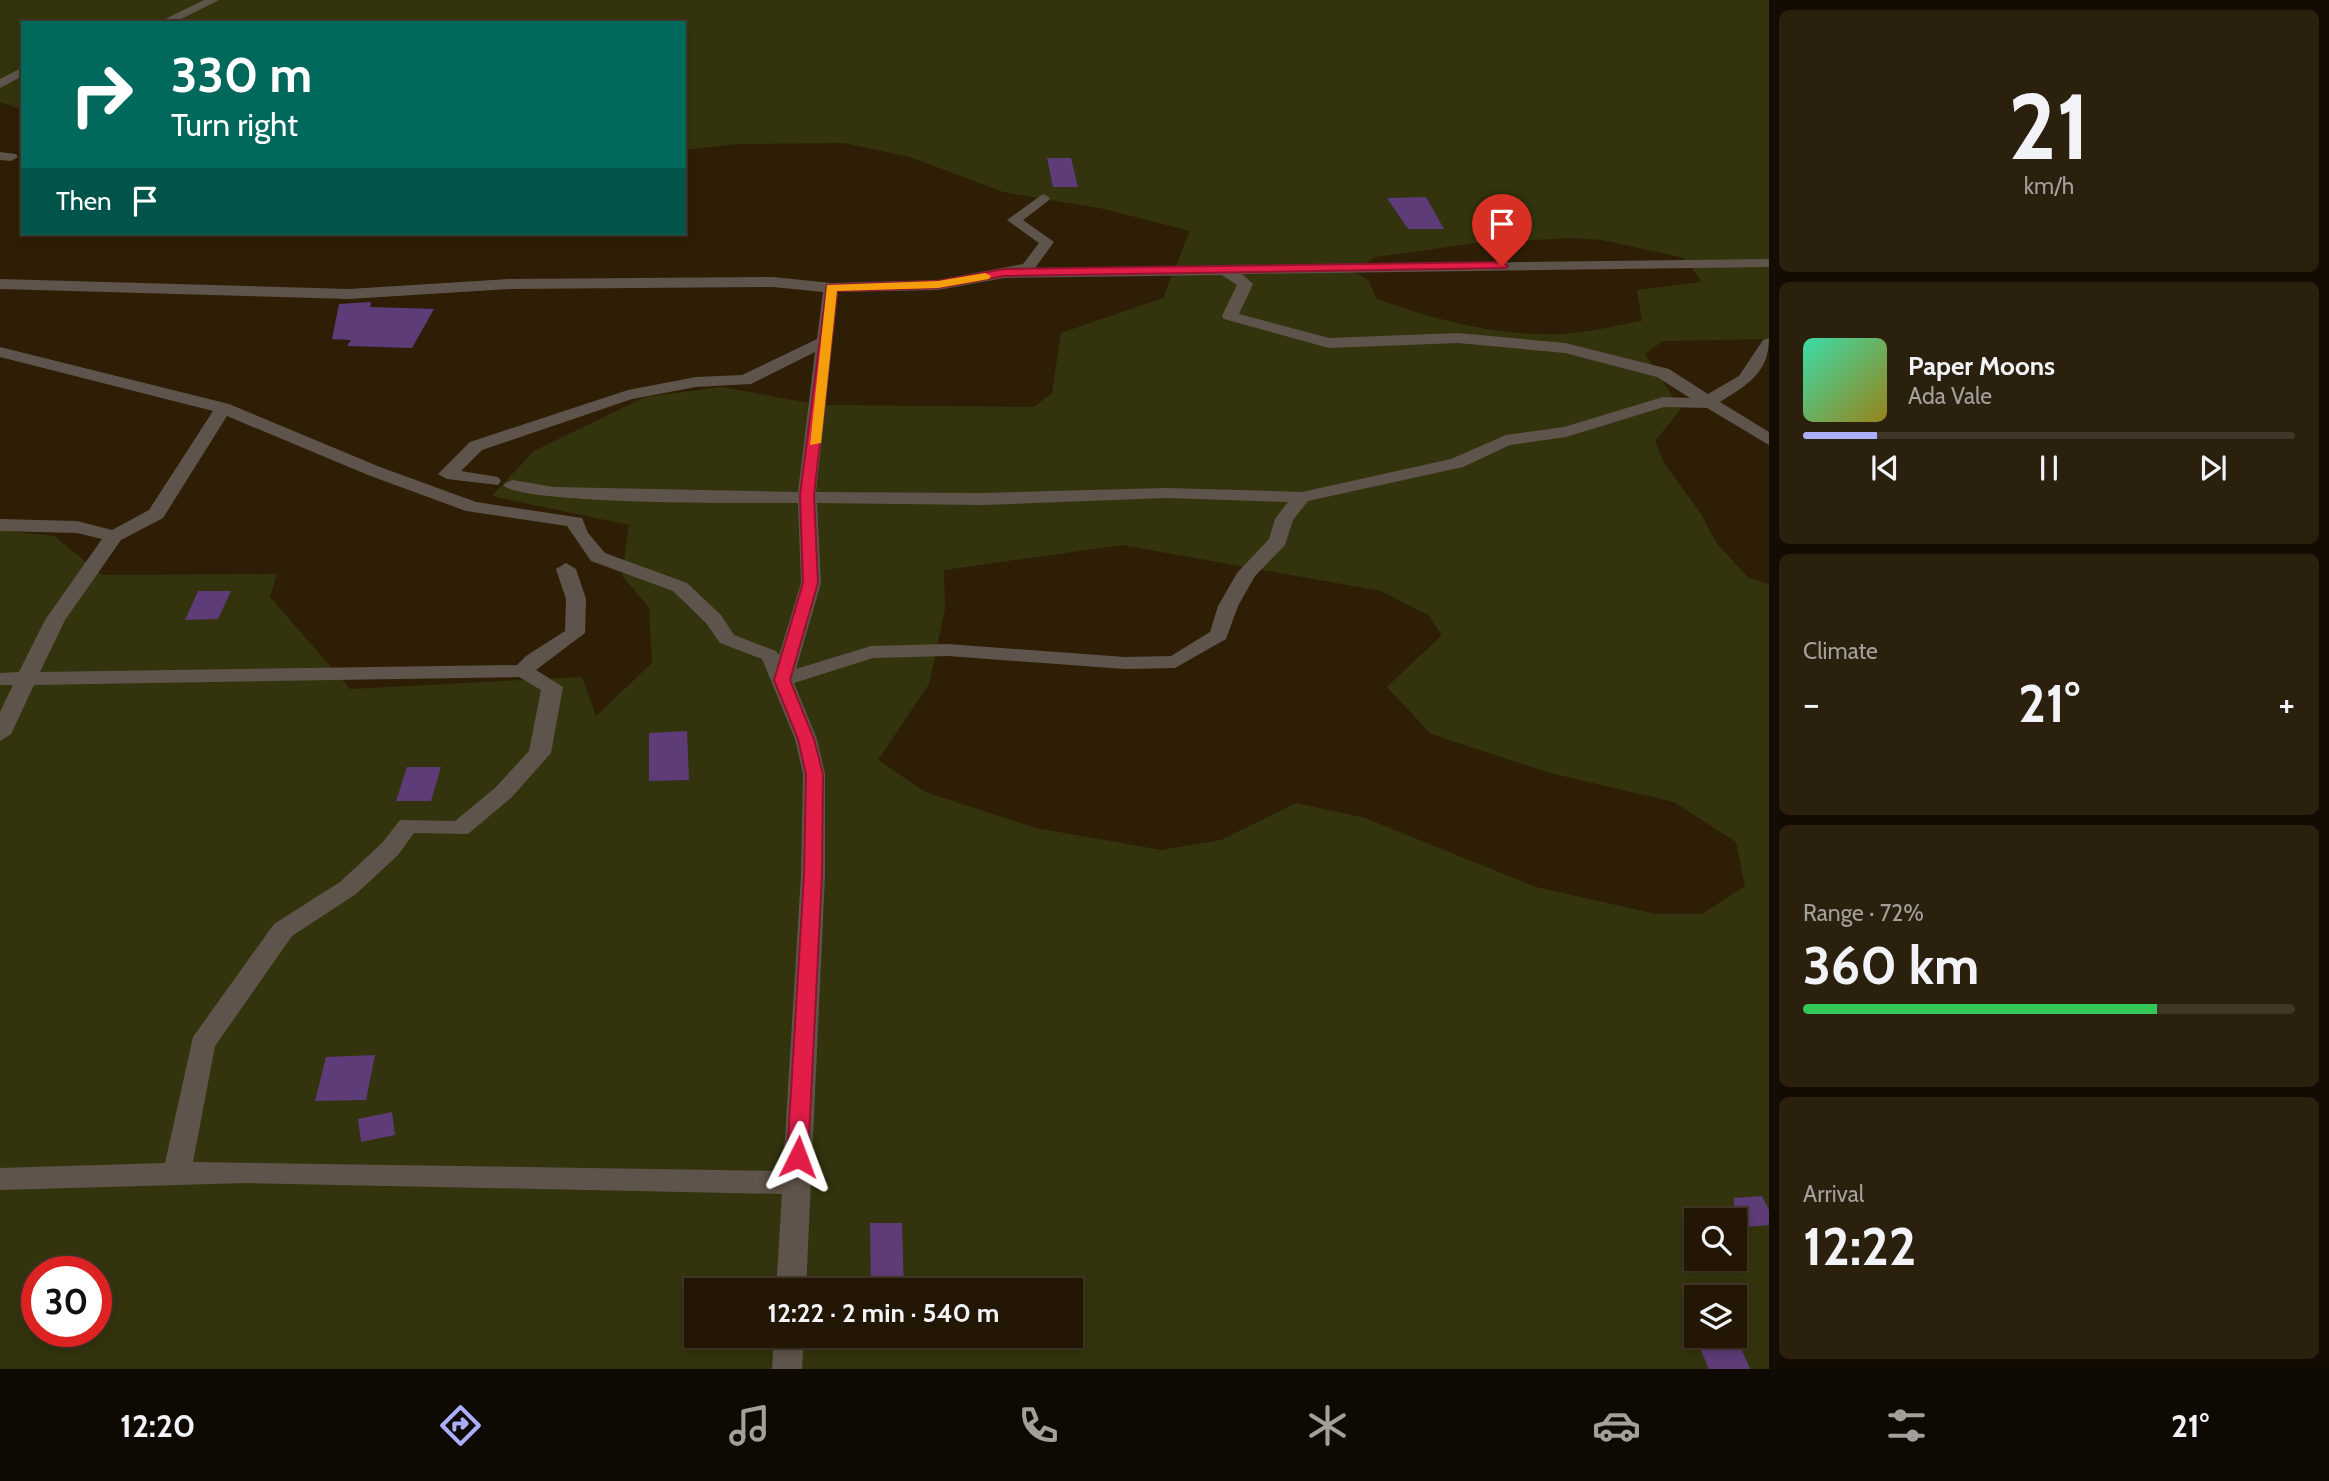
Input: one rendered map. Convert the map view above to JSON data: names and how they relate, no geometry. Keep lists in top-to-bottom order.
{
  "page": {
    "tile": [
      ["21", "km/h"],
      "Climate",
      ["Range · 72%", "360 km"],
      ["Arrival", "12:22"]
    ],
    "turn": ["330 m", "Turn right"],
    "then": "Then",
    "song": ["Paper Moons", "Ada Vale"],
    "heat": ["−", "21°", "+"],
    "limit": "30",
    "trip": "12:22 · 2 min · 540 m",
    "tabs": ["12:20", "21°"]
  }
}
